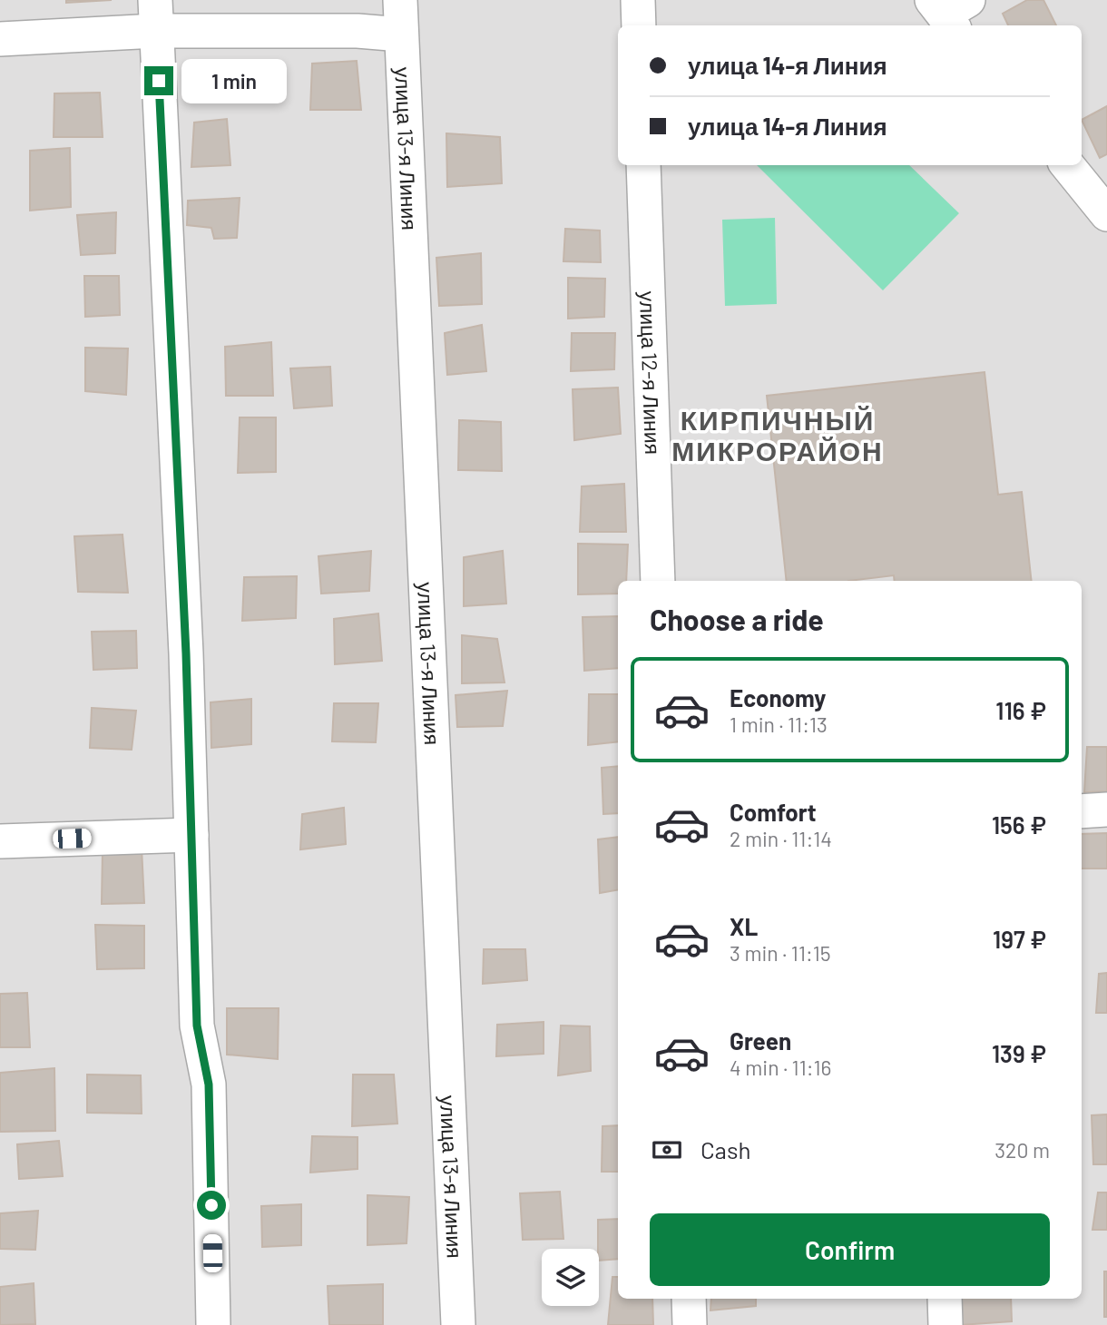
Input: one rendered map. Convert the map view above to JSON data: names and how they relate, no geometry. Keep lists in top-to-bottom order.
{
  "streets": {
    "street": ["улица 13-я Линия", "улица 12-я Линия"]
  },
  "districts": ["КИРПИЧНЫЙ МИКРОРАЙОН"],
  "page": {
    "banner": ["улица 14-я Линия", "улица 14-я Линия"],
    "bubble": "1 min",
    "heading": "Choose a ride",
    "list": [
      {
        "name": "Economy",
        "note": "1 min · 11:13",
        "value": "116 ₽"
      },
      {
        "name": "Comfort",
        "note": "2 min · 11:14",
        "value": "156 ₽"
      },
      {
        "name": "XL",
        "note": "3 min · 11:15",
        "value": "197 ₽"
      },
      {
        "name": "Green",
        "note": "4 min · 11:16",
        "value": "139 ₽"
      }
    ],
    "pay": ["Cash", "320 m"],
    "buttons": "Confirm"
  }
}
